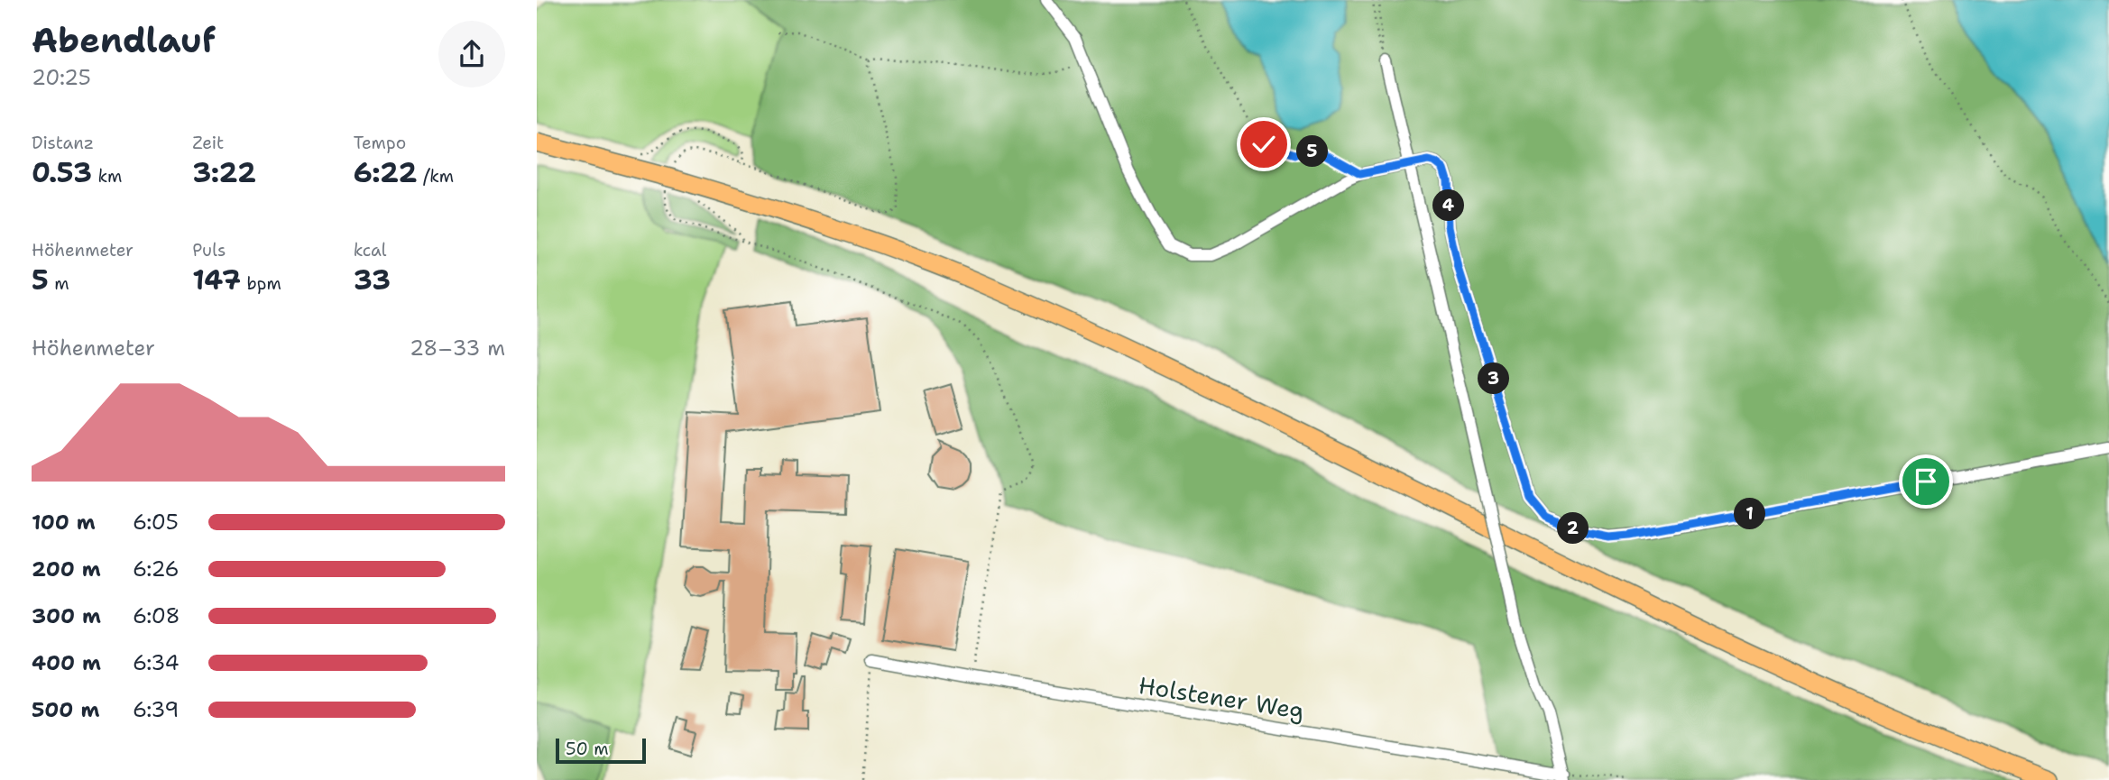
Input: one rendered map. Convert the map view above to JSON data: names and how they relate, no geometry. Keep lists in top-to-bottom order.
{
  "streets": {
    "street": ["Holstener Weg"]
  },
  "scale_bar": "50 m",
  "page": {
    "heading": ["Abendlauf", "20:25"],
    "stats": [
      ["Distanz", "0.53 km"],
      ["Zeit", "3:22"],
      ["Tempo", "6:22 /km"],
      ["Höhenmeter", "5 m"],
      ["Puls", "147 bpm"],
      ["kcal", "33"]
    ],
    "pins": [
      "5",
      "4",
      "3",
      "1",
      "2"
    ],
    "chart": ["Höhenmeter", "28–33 m"],
    "list": [
      {
        "name": "100 m",
        "note": "6:05"
      },
      {
        "name": "200 m",
        "note": "6:26"
      },
      {
        "name": "300 m",
        "note": "6:08"
      },
      {
        "name": "400 m",
        "note": "6:34"
      },
      {
        "name": "500 m",
        "note": "6:39"
      }
    ],
    "scale": "50 m"
  }
}
